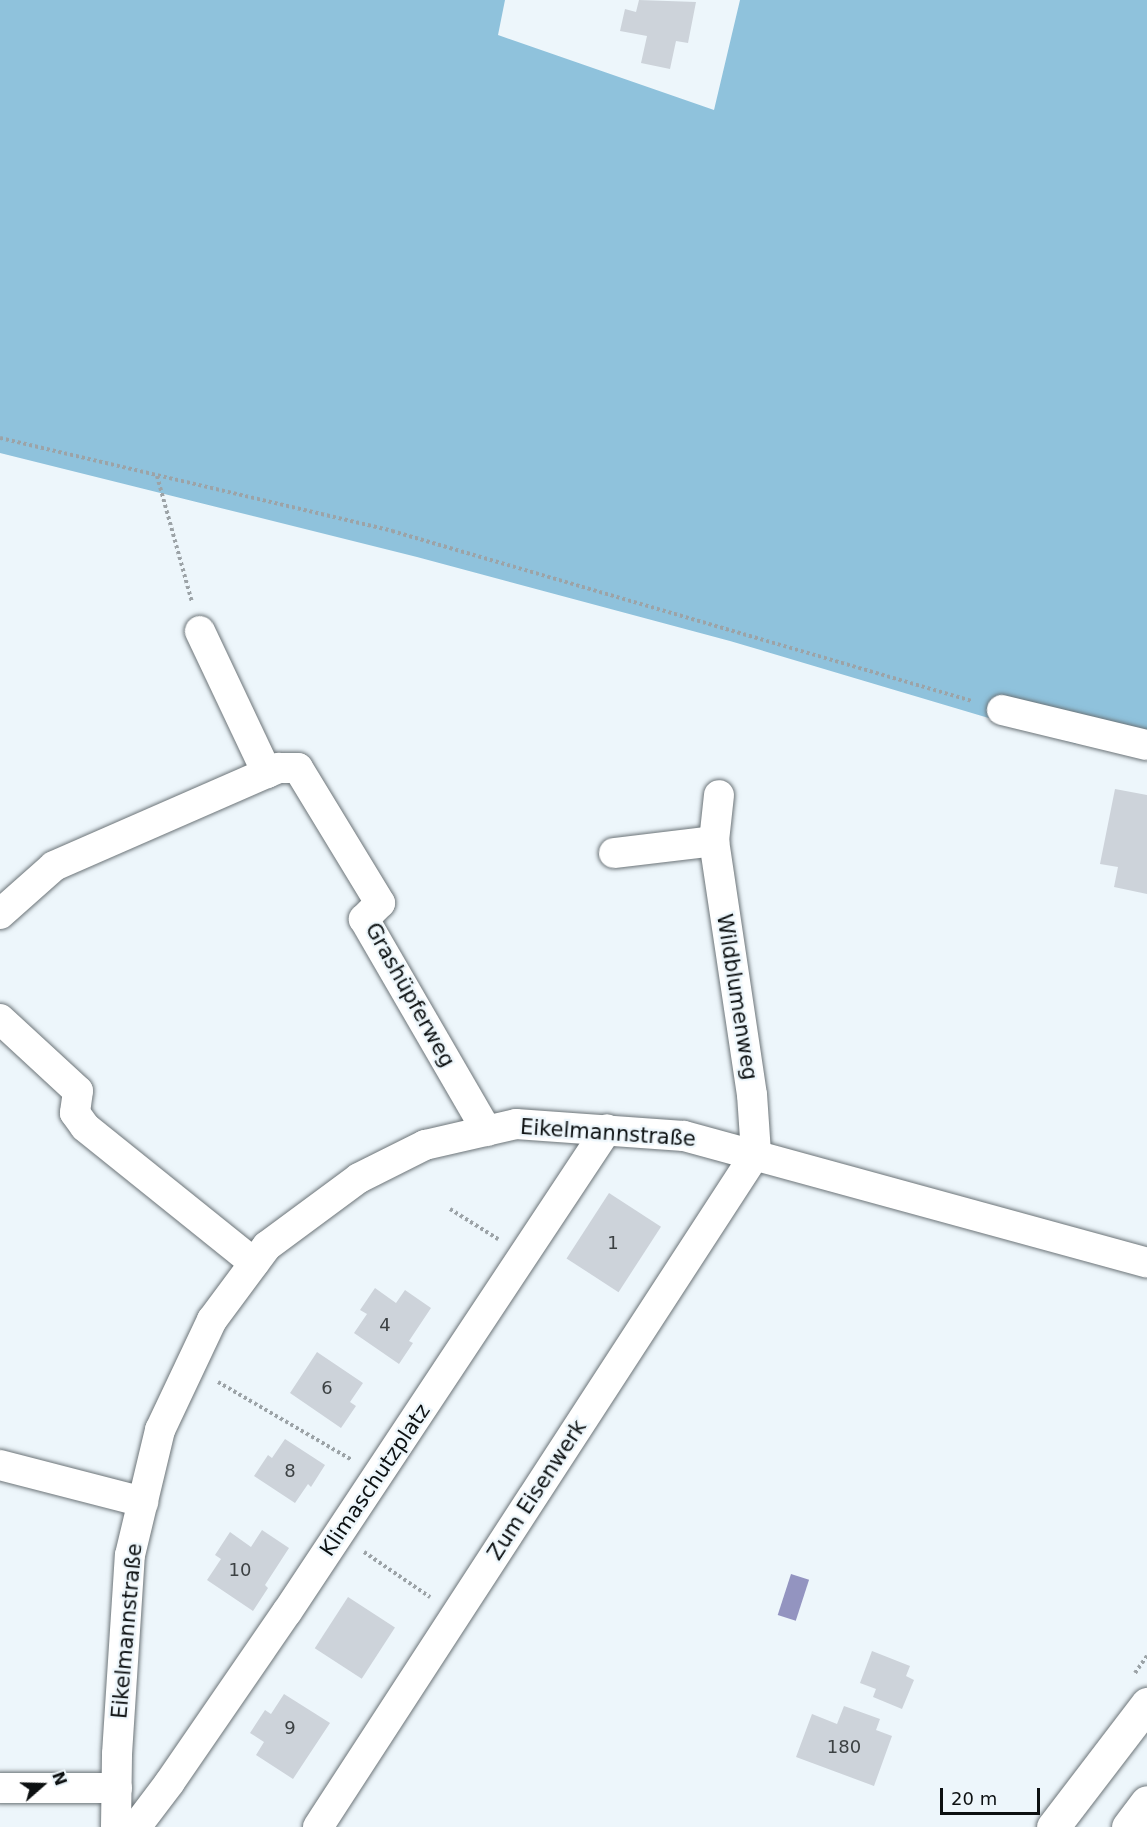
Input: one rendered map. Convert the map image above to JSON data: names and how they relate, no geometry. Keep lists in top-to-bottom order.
{
  "streets": {
    "street": [
      "Grashüpferweg",
      "Wildblumenweg",
      "Eikelmannstraße",
      "Klimaschutzplatz",
      "Zum Eisenwerk"
    ]
  },
  "crossings": [
    ["Grashüpferweg", "Eikelmannstraße"],
    ["Wildblumenweg", "Eikelmannstraße"],
    ["Wildblumenweg", "Zum Eisenwerk"],
    ["Eikelmannstraße", "Klimaschutzplatz"],
    ["Eikelmannstraße", "Zum Eisenwerk"]
  ],
  "house_numbers": [
    "1",
    "4",
    "6",
    "8",
    "10",
    "9",
    "180"
  ],
  "scale_bar": "20 m",
  "north": "right"
}
